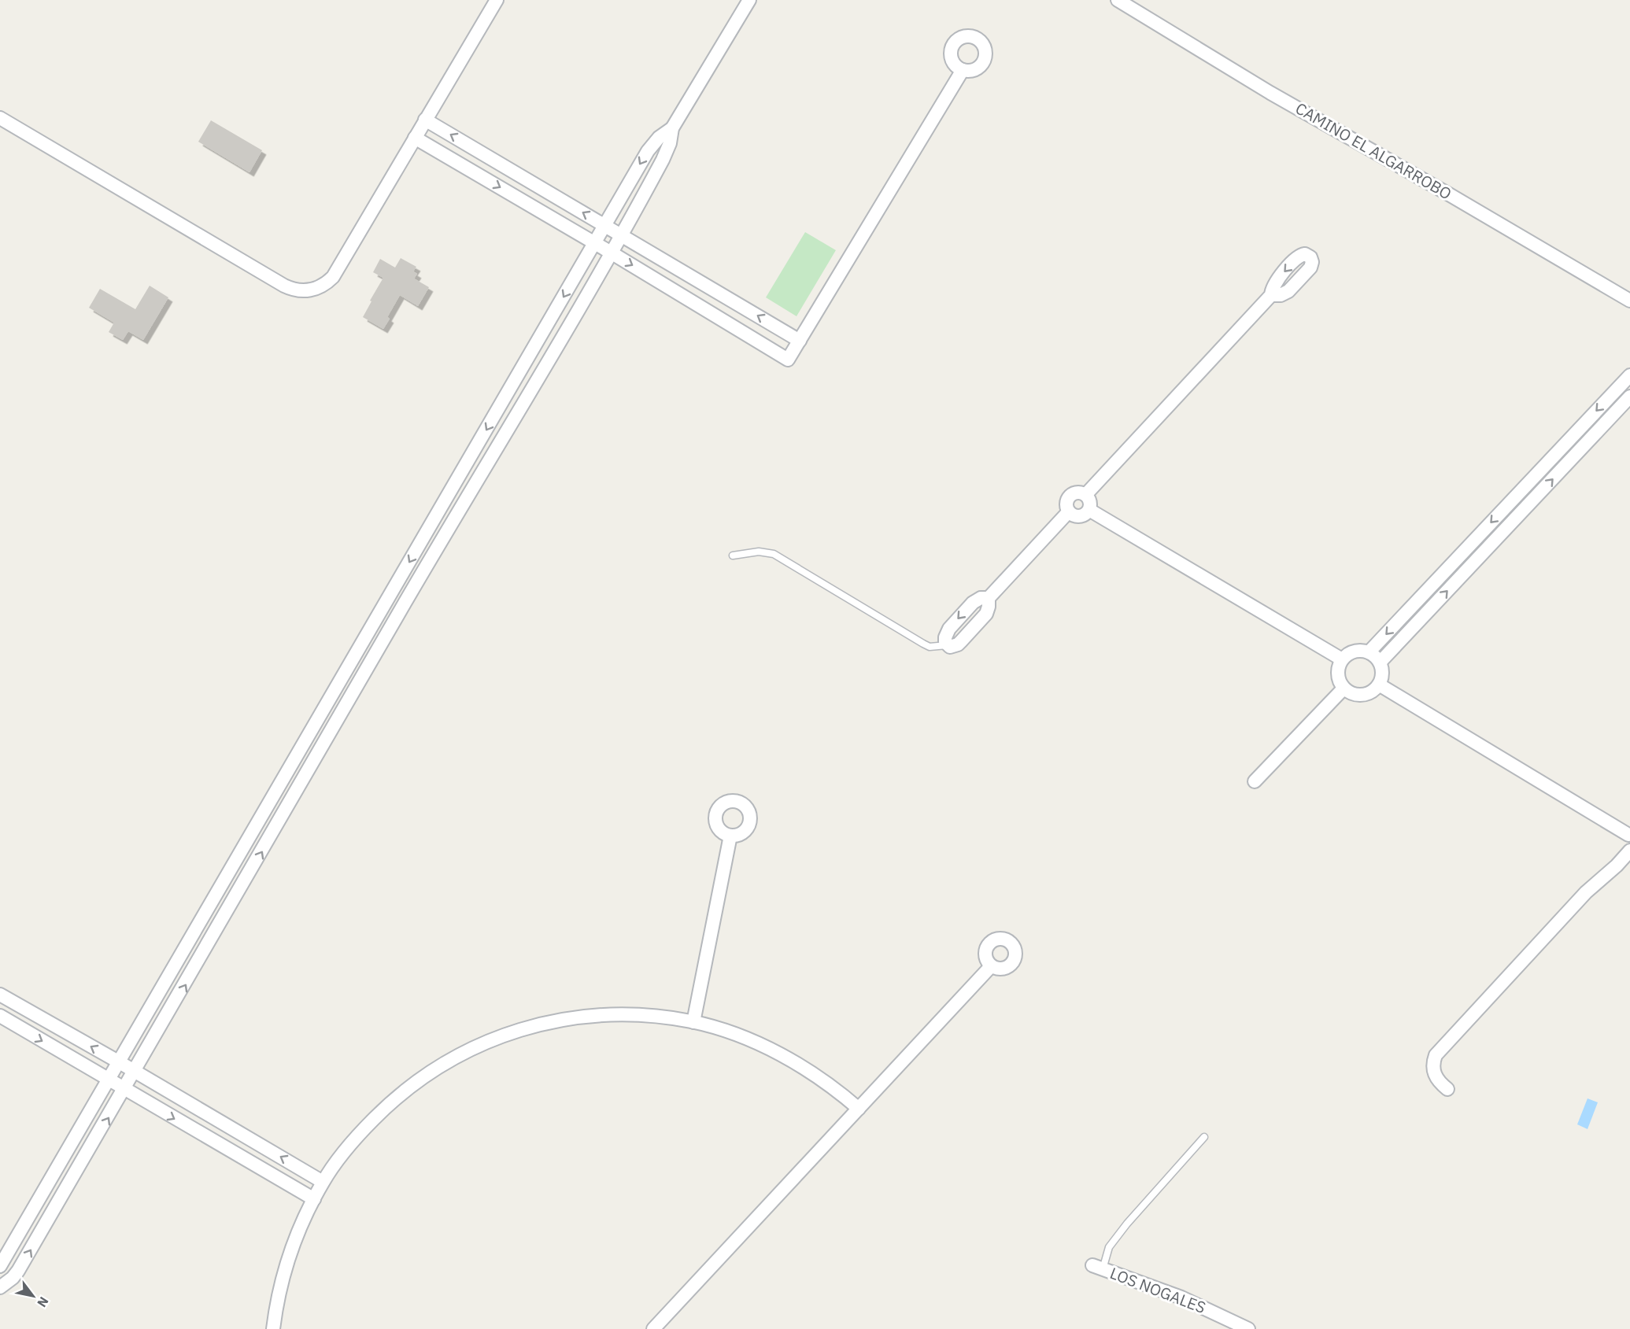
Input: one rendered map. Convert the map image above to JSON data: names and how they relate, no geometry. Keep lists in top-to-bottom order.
{
  "streets": {
    "street": ["CAMINO EL ALGARROBO", "LOS NOGALES"]
  },
  "north": "bottom right"
}
